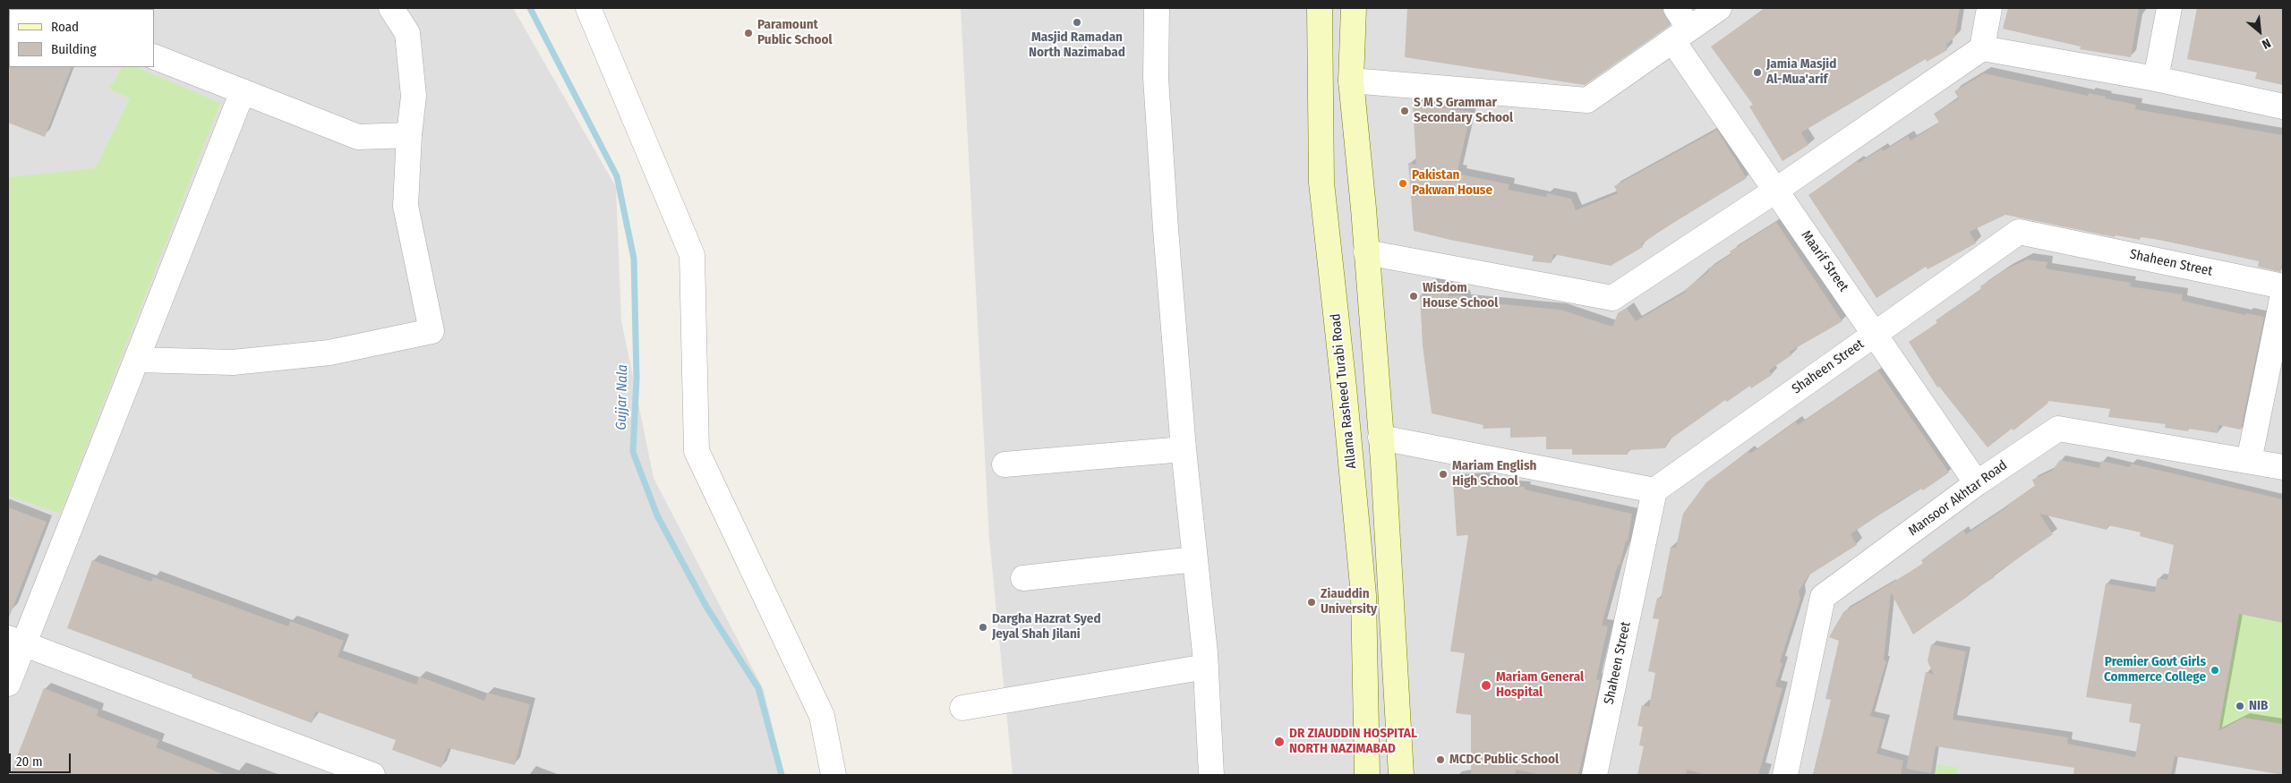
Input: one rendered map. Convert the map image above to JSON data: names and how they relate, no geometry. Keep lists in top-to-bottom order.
{
  "streets": {
    "main road": ["Allama Rasheed Turabi Road"],
    "street": ["Maarif Street", "Shaheen Street", "Mansoor Akhtar Road"]
  },
  "crossings": [
    ["Maarif Street", "Shaheen Street"],
    ["Maarif Street", "Mansoor Akhtar Road"]
  ],
  "water": ["Gujjar Nala"],
  "places": [
    "Masjid Ramadan North Nazimabad",
    "Paramount Public School",
    "Jamia Masjid Al-Mua'arif",
    "S M S Grammar Secondary School",
    "Pakistan Pakwan House",
    "Wisdom House School",
    "Mariam English High School",
    "Ziauddin University",
    "Dargha Hazrat Syed Jeyal Shah Jilani",
    "Premier Govt Girls Commerce College",
    "Mariam General Hospital",
    "NIB",
    "DR ZIAUDDIN HOSPITAL NORTH NAZIMABAD",
    "MCDC Public School"
  ],
  "legend": ["Road", "Building"],
  "scale_bar": "20 m",
  "north": "bottom right"
}
